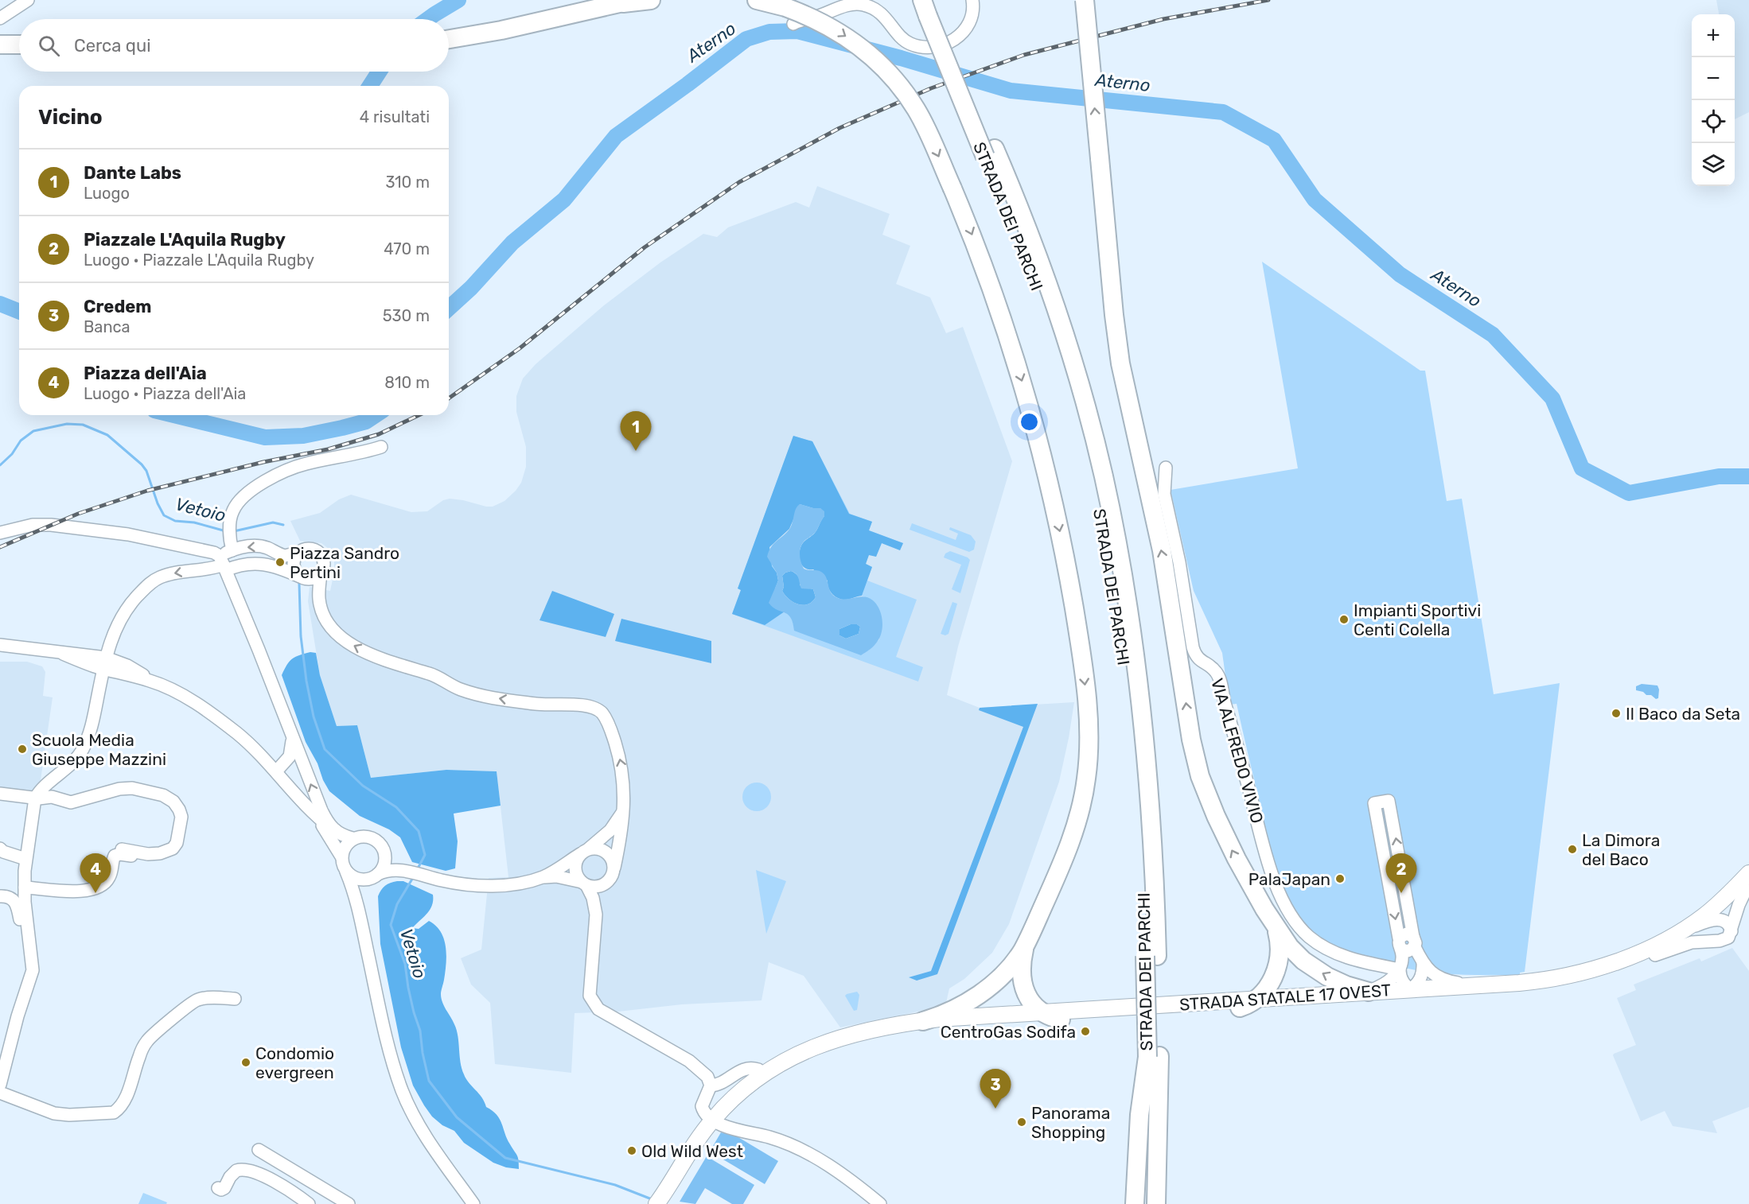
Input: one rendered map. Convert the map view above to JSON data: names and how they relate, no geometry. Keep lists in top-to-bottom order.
{
  "streets": {
    "highway": ["STRADA DEI PARCHI"],
    "main road": ["STRADA STATALE 17 OVEST"],
    "street": ["VIA ALFREDO VIVIO"]
  },
  "water": ["Aterno", "Vetoio"],
  "places": [
    "Piazza Sandro Pertini",
    "Impianti Sportivi Centi Colella",
    "Il Baco da Seta",
    "Scuola Media Giuseppe Mazzini",
    "La Dimora del Baco",
    "PalaJapan",
    "CentroGas Sodifa",
    "Condomio evergreen",
    "Panorama Shopping",
    "Old Wild West"
  ],
  "page": {
    "map_buttons": ["+", "−"],
    "search": "Cerca qui",
    "heading": ["Vicino", "4 risultati"],
    "list": [
      {
        "mark": "1",
        "name": "Dante Labs",
        "note": "Luogo",
        "value": "310 m"
      },
      {
        "mark": "2",
        "name": "Piazzale L'Aquila Rugby",
        "note": "Luogo · Piazzale L'Aquila Rugby",
        "value": "470 m"
      },
      {
        "mark": "3",
        "name": "Credem",
        "note": "Banca",
        "value": "530 m"
      },
      {
        "mark": "4",
        "name": "Piazza dell'Aia",
        "note": "Luogo · Piazza dell'Aia",
        "value": "810 m"
      }
    ],
    "pins": [
      "1",
      "2",
      "4",
      "3"
    ]
  }
}
